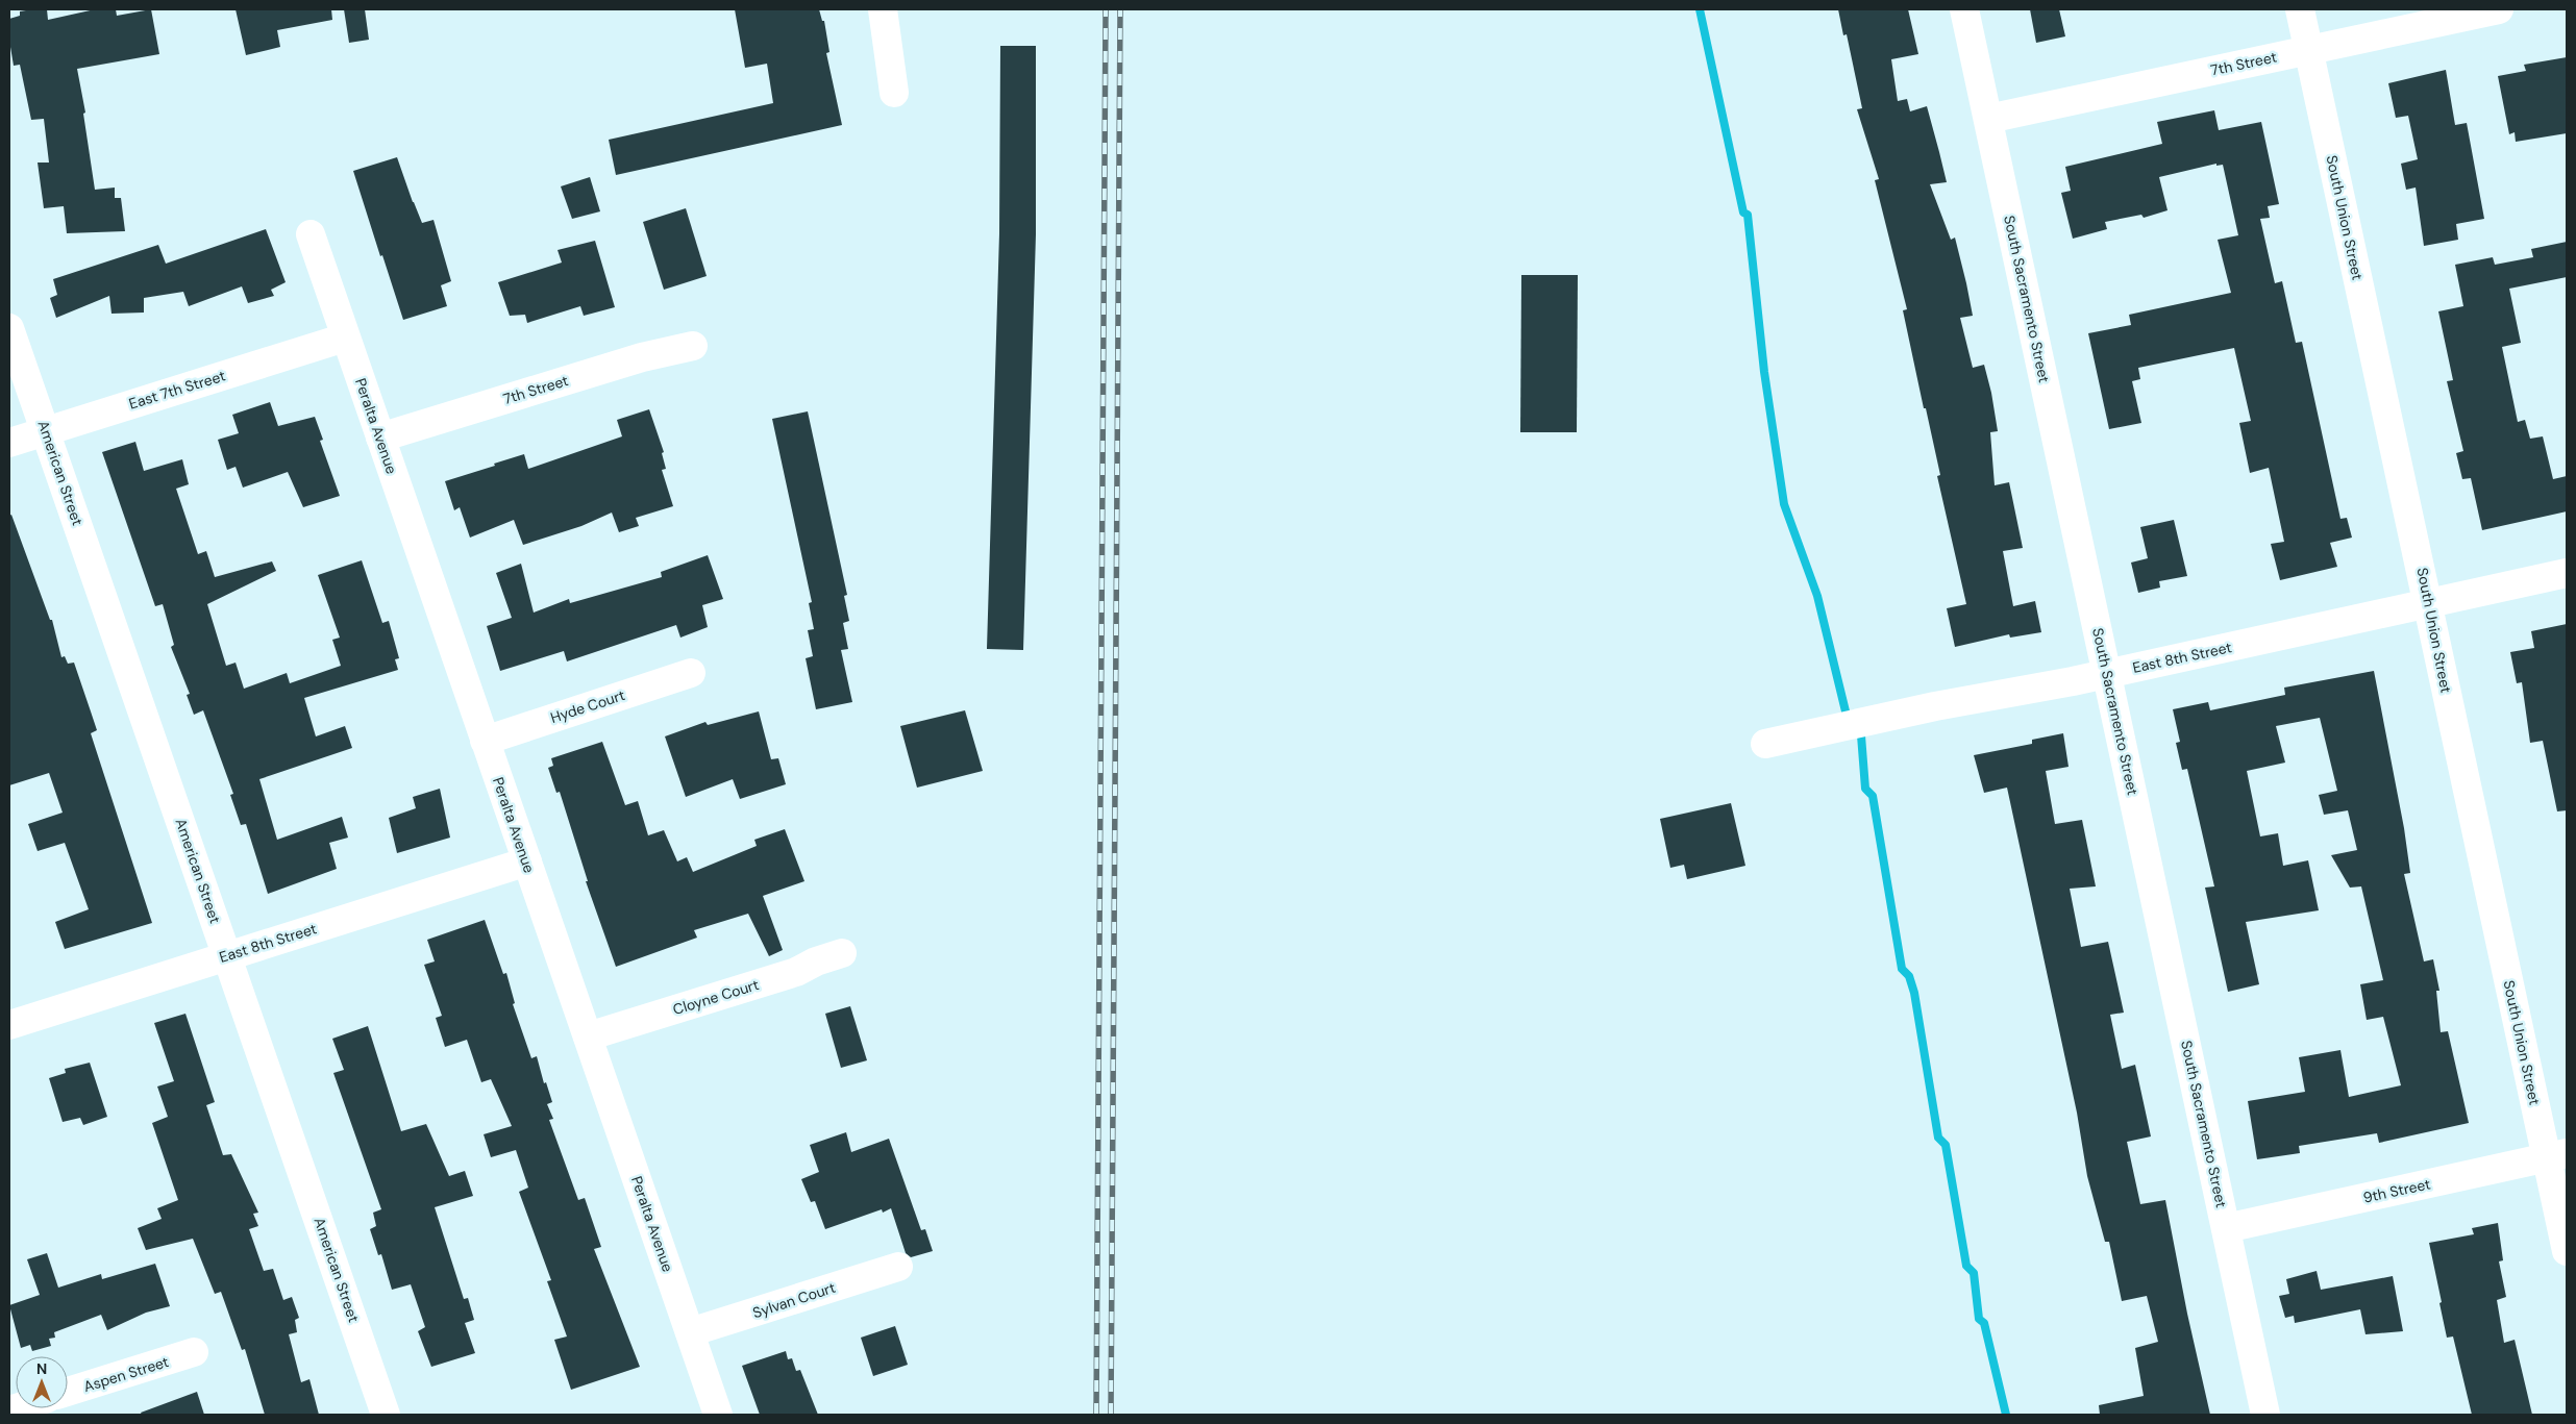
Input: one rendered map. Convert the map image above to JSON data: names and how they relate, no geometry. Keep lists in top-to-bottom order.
{
  "streets": {
    "street": [
      "7th Street",
      "South Union Street",
      "South Sacramento Street",
      "East 7th Street",
      "Peralta Avenue",
      "American Street",
      "East 8th Street",
      "Hyde Court",
      "Cloyne Court",
      "9th Street",
      "Sylvan Court",
      "Aspen Street"
    ]
  },
  "crossings": [
    ["7th Street", "South Union Street"],
    ["7th Street", "South Sacramento Street"],
    ["7th Street", "Peralta Avenue"],
    ["South Union Street", "East 8th Street"],
    ["South Union Street", "9th Street"],
    ["South Sacramento Street", "East 8th Street"],
    ["South Sacramento Street", "9th Street"],
    ["East 7th Street", "Peralta Avenue"],
    ["East 7th Street", "American Street"],
    ["Peralta Avenue", "East 8th Street"],
    ["Peralta Avenue", "Hyde Court"],
    ["Peralta Avenue", "Cloyne Court"],
    ["Peralta Avenue", "Sylvan Court"],
    ["American Street", "East 8th Street"]
  ],
  "north": "top"
}
